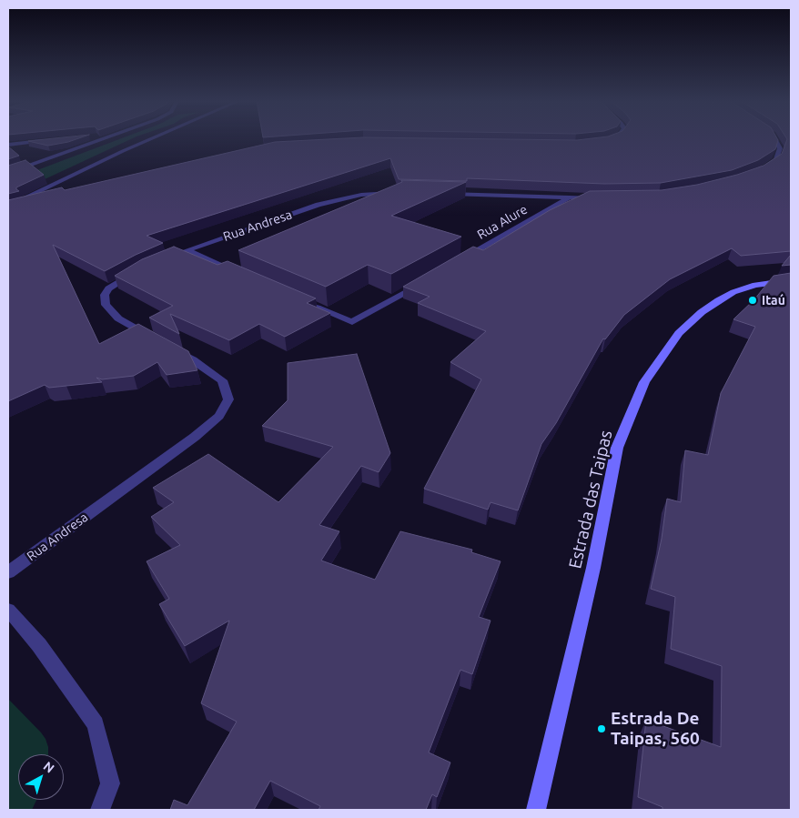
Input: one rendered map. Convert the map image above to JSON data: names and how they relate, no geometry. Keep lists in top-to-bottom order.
{
  "streets": {
    "main road": ["Estrada das Taipas"],
    "street": ["Rua Alure", "Rua Andresa"]
  },
  "places": ["Itaú", "Estrada De Taipas, 560"],
  "north": "top right"
}
